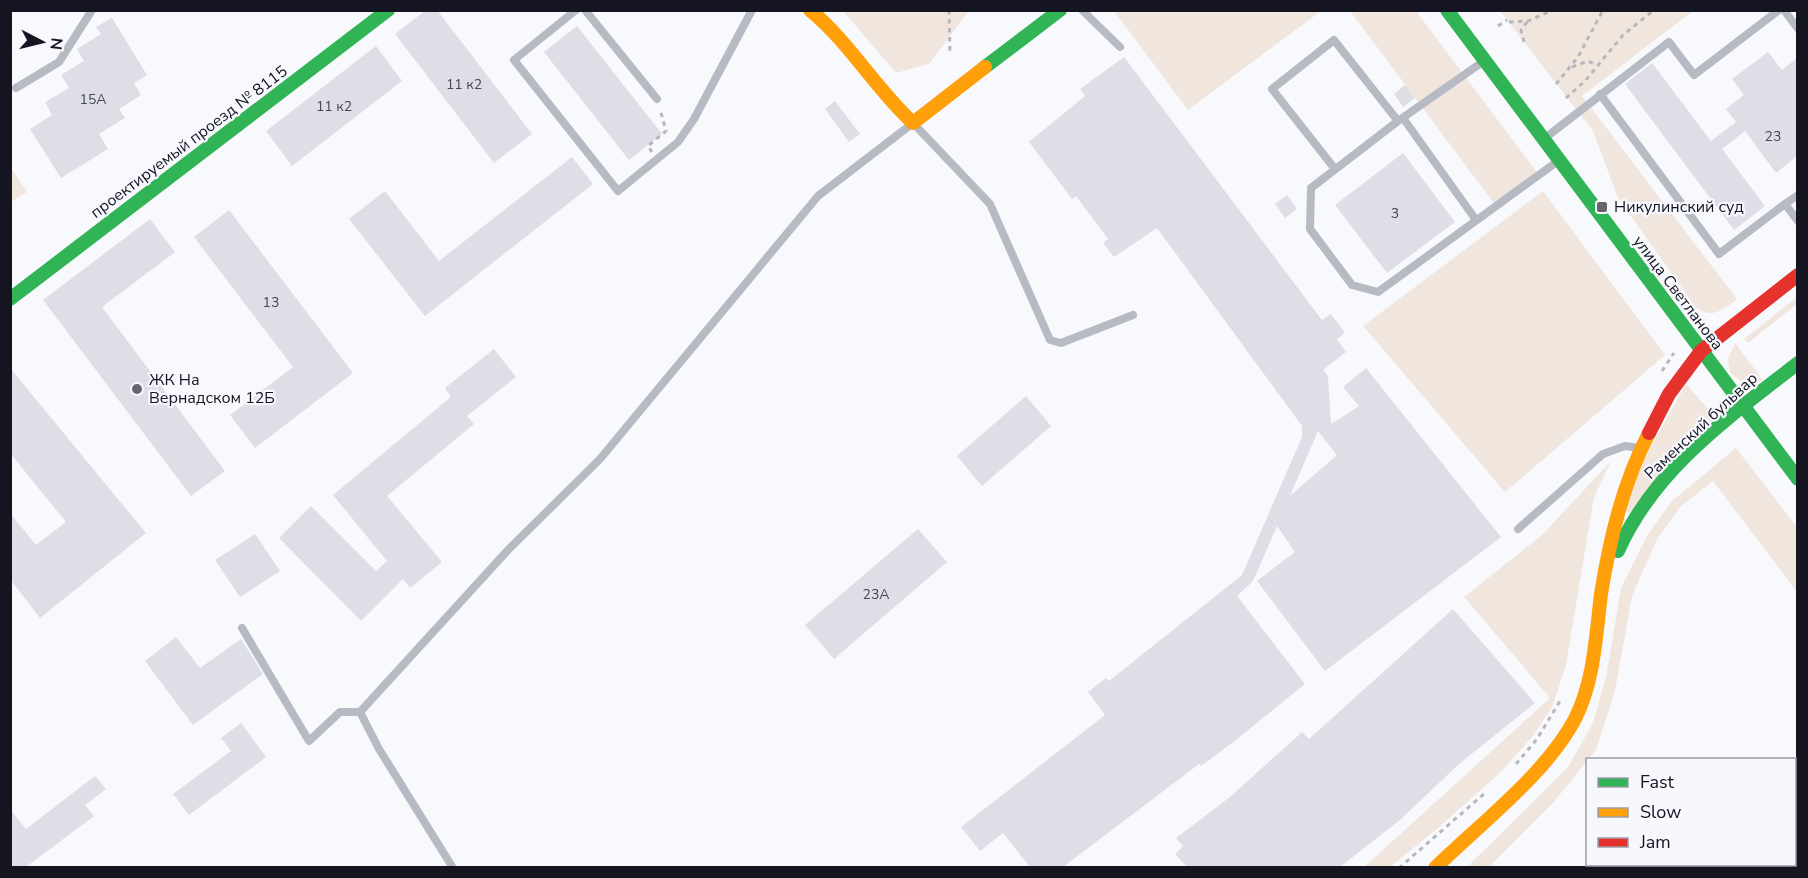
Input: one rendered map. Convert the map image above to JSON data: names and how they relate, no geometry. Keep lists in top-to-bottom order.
{
  "streets": {
    "street": ["проектируемый проезд № 8115", "улица Светланова", "Раменский бульвар"]
  },
  "crossings": [
    ["улица Светланова", "Раменский бульвар"]
  ],
  "places": {
    "transit": ["Никулинский суд"],
    "other": ["ЖК На Вернадском 12Б"]
  },
  "house_numbers": [
    "11 к2",
    "15А",
    "11 к2",
    "23",
    "3",
    "13",
    "23А"
  ],
  "legend": ["Fast", "Slow", "Jam"],
  "north": "right"
}
